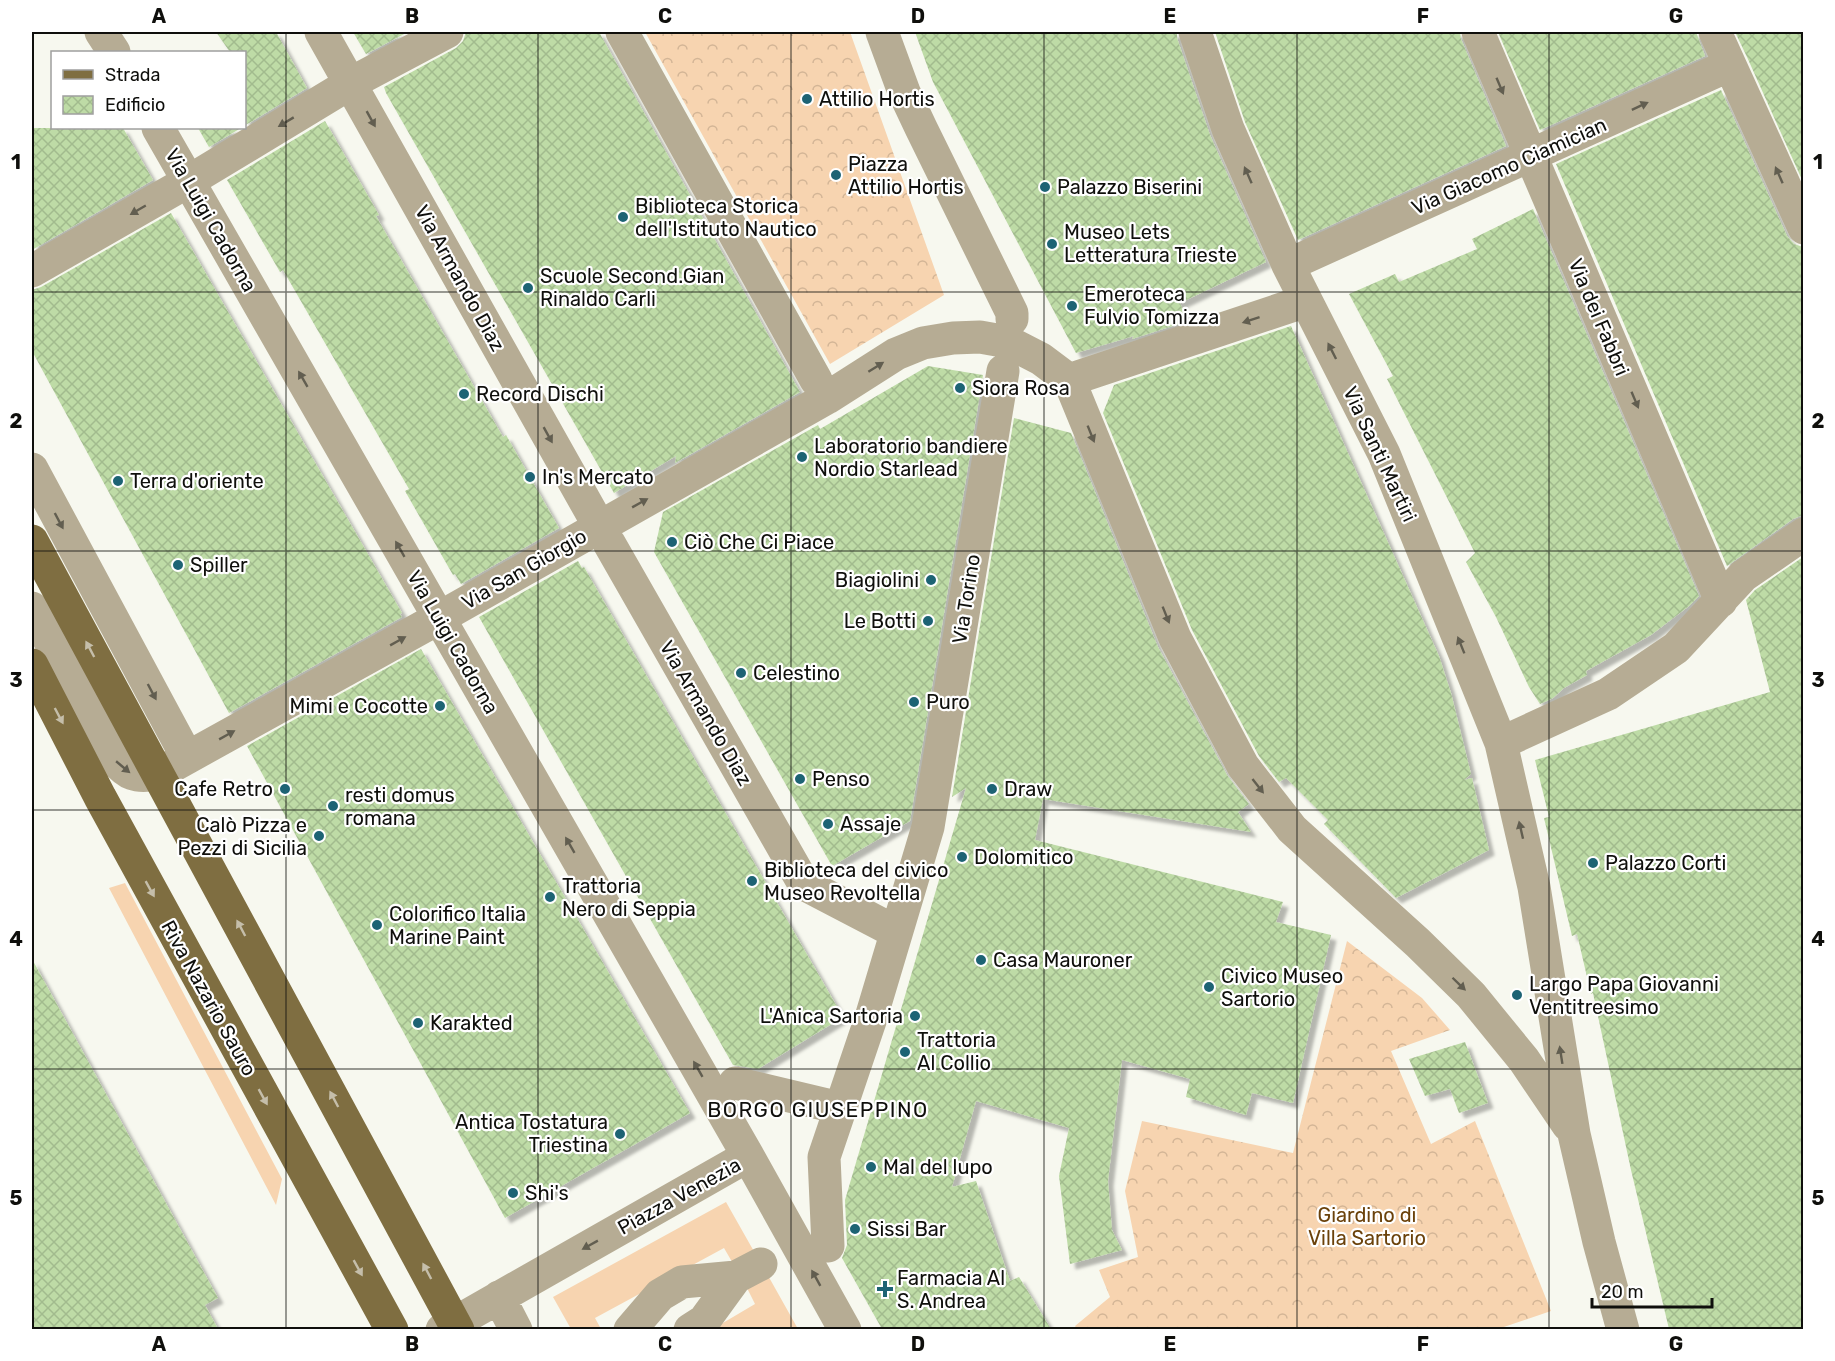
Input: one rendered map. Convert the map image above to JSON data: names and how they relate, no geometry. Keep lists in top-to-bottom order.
{
  "streets": {
    "main road": ["Riva Nazario Sauro"],
    "street": [
      "Via Giacomo Ciamician",
      "Via Luigi Cadorna",
      "Via Armando Diaz",
      "Via dei Fabbri",
      "Via Santi Martiri",
      "Via San Giorgio",
      "Via Torino",
      "Piazza Venezia"
    ]
  },
  "crossings": [
    ["Via Giacomo Ciamician", "Via dei Fabbri"],
    ["Via Giacomo Ciamician", "Via Santi Martiri"],
    ["Via Luigi Cadorna", "Via San Giorgio"],
    ["Via Luigi Cadorna", "Piazza Venezia"],
    ["Via Armando Diaz", "Via San Giorgio"],
    ["Via Armando Diaz", "Via Torino"]
  ],
  "one_way": ["Via Giacomo Ciamician", "Via Luigi Cadorna", "Via San Giorgio"],
  "districts": ["BORGO GIUSEPPINO"],
  "parks": ["Giardino di Villa Sartorio"],
  "places": {
    "other": [
      "Attilio Hortis",
      "Piazza Attilio Hortis",
      "Palazzo Biserini",
      "Biblioteca Storica dell'Istituto Nautico",
      "Museo Lets Letteratura Trieste",
      "Scuole Second.Gian Rinaldo Carli",
      "Emeroteca Fulvio Tomizza",
      "Siora Rosa",
      "Record Dischi",
      "Laboratorio bandiere Nordio Starlead",
      "In's Mercato",
      "Terra d'oriente",
      "Ciò Che Ci Piace",
      "Spiller",
      "Biagiolini",
      "Le Botti",
      "Celestino",
      "Puro",
      "Mimi e Cocotte",
      "Penso",
      "Cafe Retro",
      "Draw",
      "resti domus romana",
      "Assaje",
      "Calò Pizza e Pezzi di Sicilia",
      "Dolomitico",
      "Palazzo Corti",
      "Biblioteca del civico Museo Revoltella",
      "Trattoria Nero di Seppia",
      "Colorifico Italia Marine Paint",
      "Casa Mauroner",
      "Civico Museo Sartorio",
      "Largo Papa Giovanni Ventitreesimo",
      "L'Anica Sartoria",
      "Karakted",
      "Trattoria Al Collio",
      "Antica Tostatura Triestina",
      "Mal del lupo",
      "Shi's",
      "Sissi Bar"
    ],
    "health": ["Farmacia Al S. Andrea"]
  },
  "legend": ["Strada", "Edificio"],
  "scale_bar": "20 m",
  "grid": {
    "columns": [
      "A",
      "B",
      "C",
      "D",
      "E",
      "F",
      "G"
    ],
    "rows": [
      "1",
      "2",
      "3",
      "4",
      "5"
    ]
  }
}
